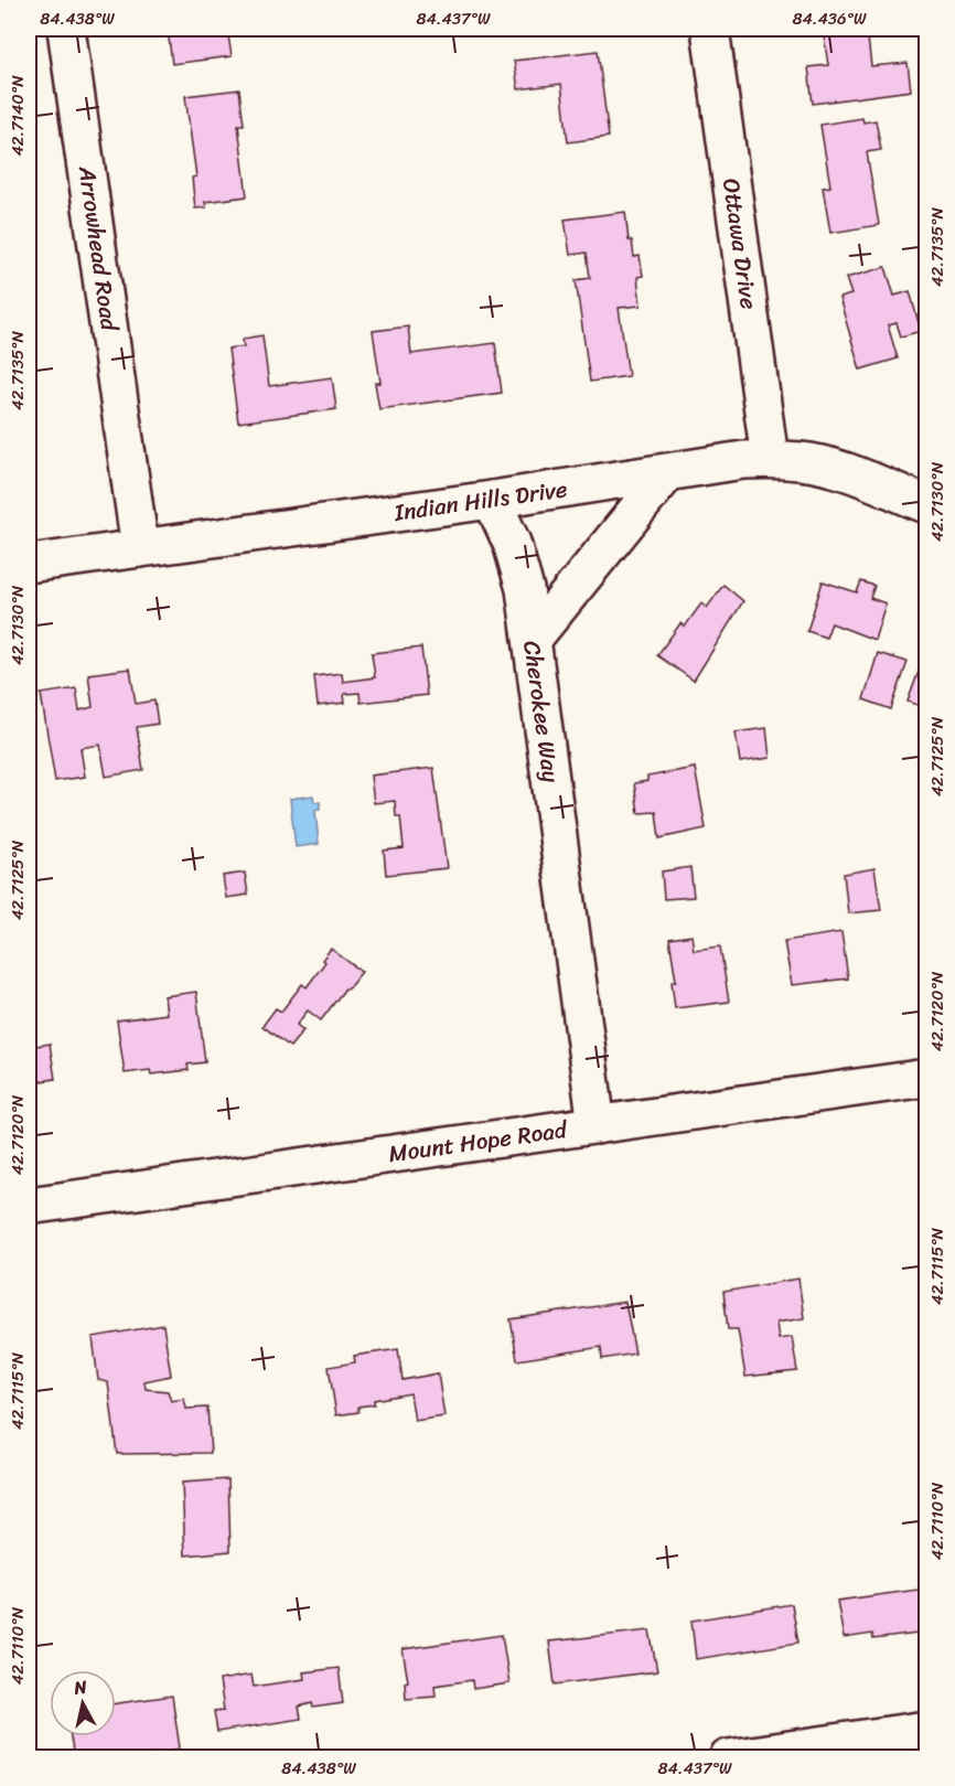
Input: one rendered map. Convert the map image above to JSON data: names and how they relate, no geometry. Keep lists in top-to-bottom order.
{
  "streets": {
    "street": [
      "Ottawa Drive",
      "Arrowhead Road",
      "Indian Hills Drive",
      "Cherokee Way",
      "Mount Hope Road"
    ]
  },
  "crossings": [
    ["Ottawa Drive", "Indian Hills Drive"],
    ["Arrowhead Road", "Indian Hills Drive"],
    ["Indian Hills Drive", "Cherokee Way"],
    ["Cherokee Way", "Mount Hope Road"]
  ],
  "north": "top",
  "coordinates": [
    "84.438°W",
    "84.437°W",
    "84.436°W",
    "42.7140°N",
    "42.7135°N",
    "42.7130°N",
    "42.7125°N",
    "42.7120°N",
    "42.7115°N",
    "42.7110°N"
  ]
}
